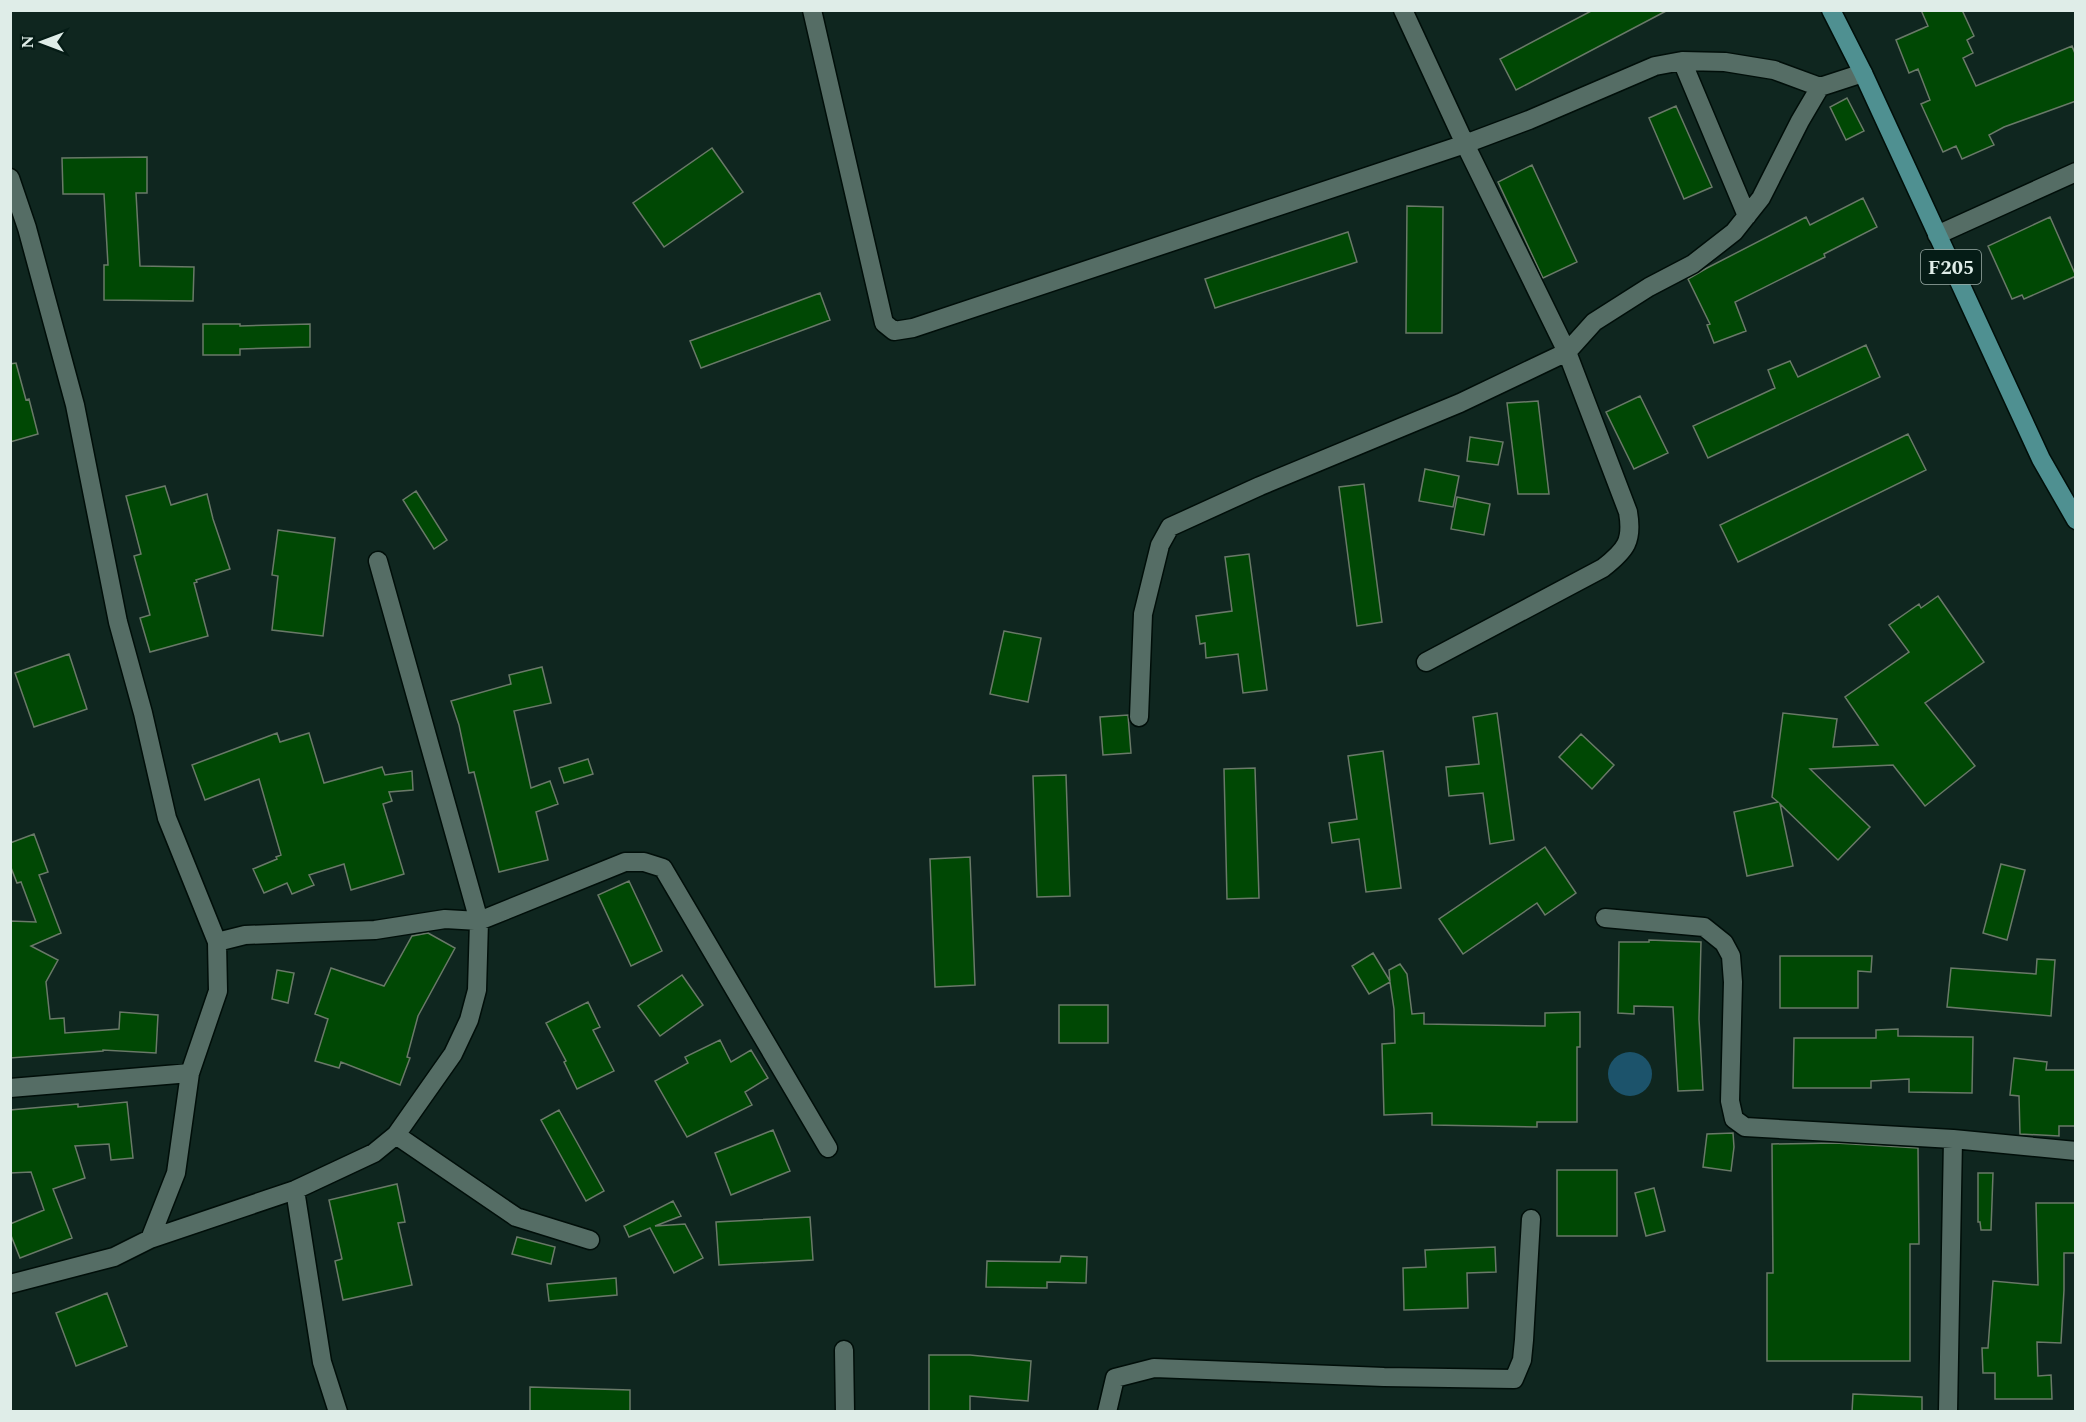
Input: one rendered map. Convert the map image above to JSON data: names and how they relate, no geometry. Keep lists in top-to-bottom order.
{
  "streets": {
    "main road": ["F205"]
  },
  "north": "left"
}
